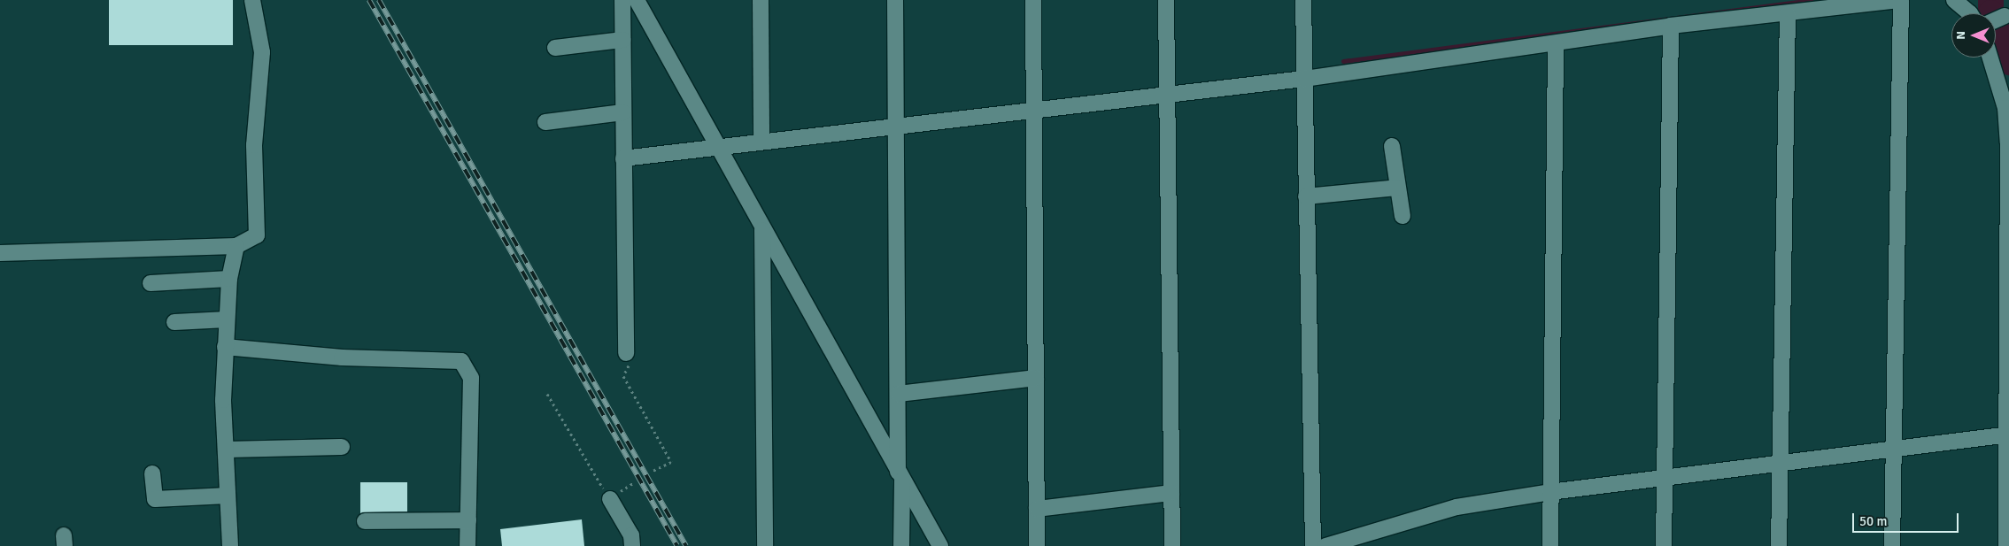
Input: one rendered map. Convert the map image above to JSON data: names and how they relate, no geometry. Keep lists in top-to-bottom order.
{
  "scale_bar": "50 m",
  "north": "left"
}
